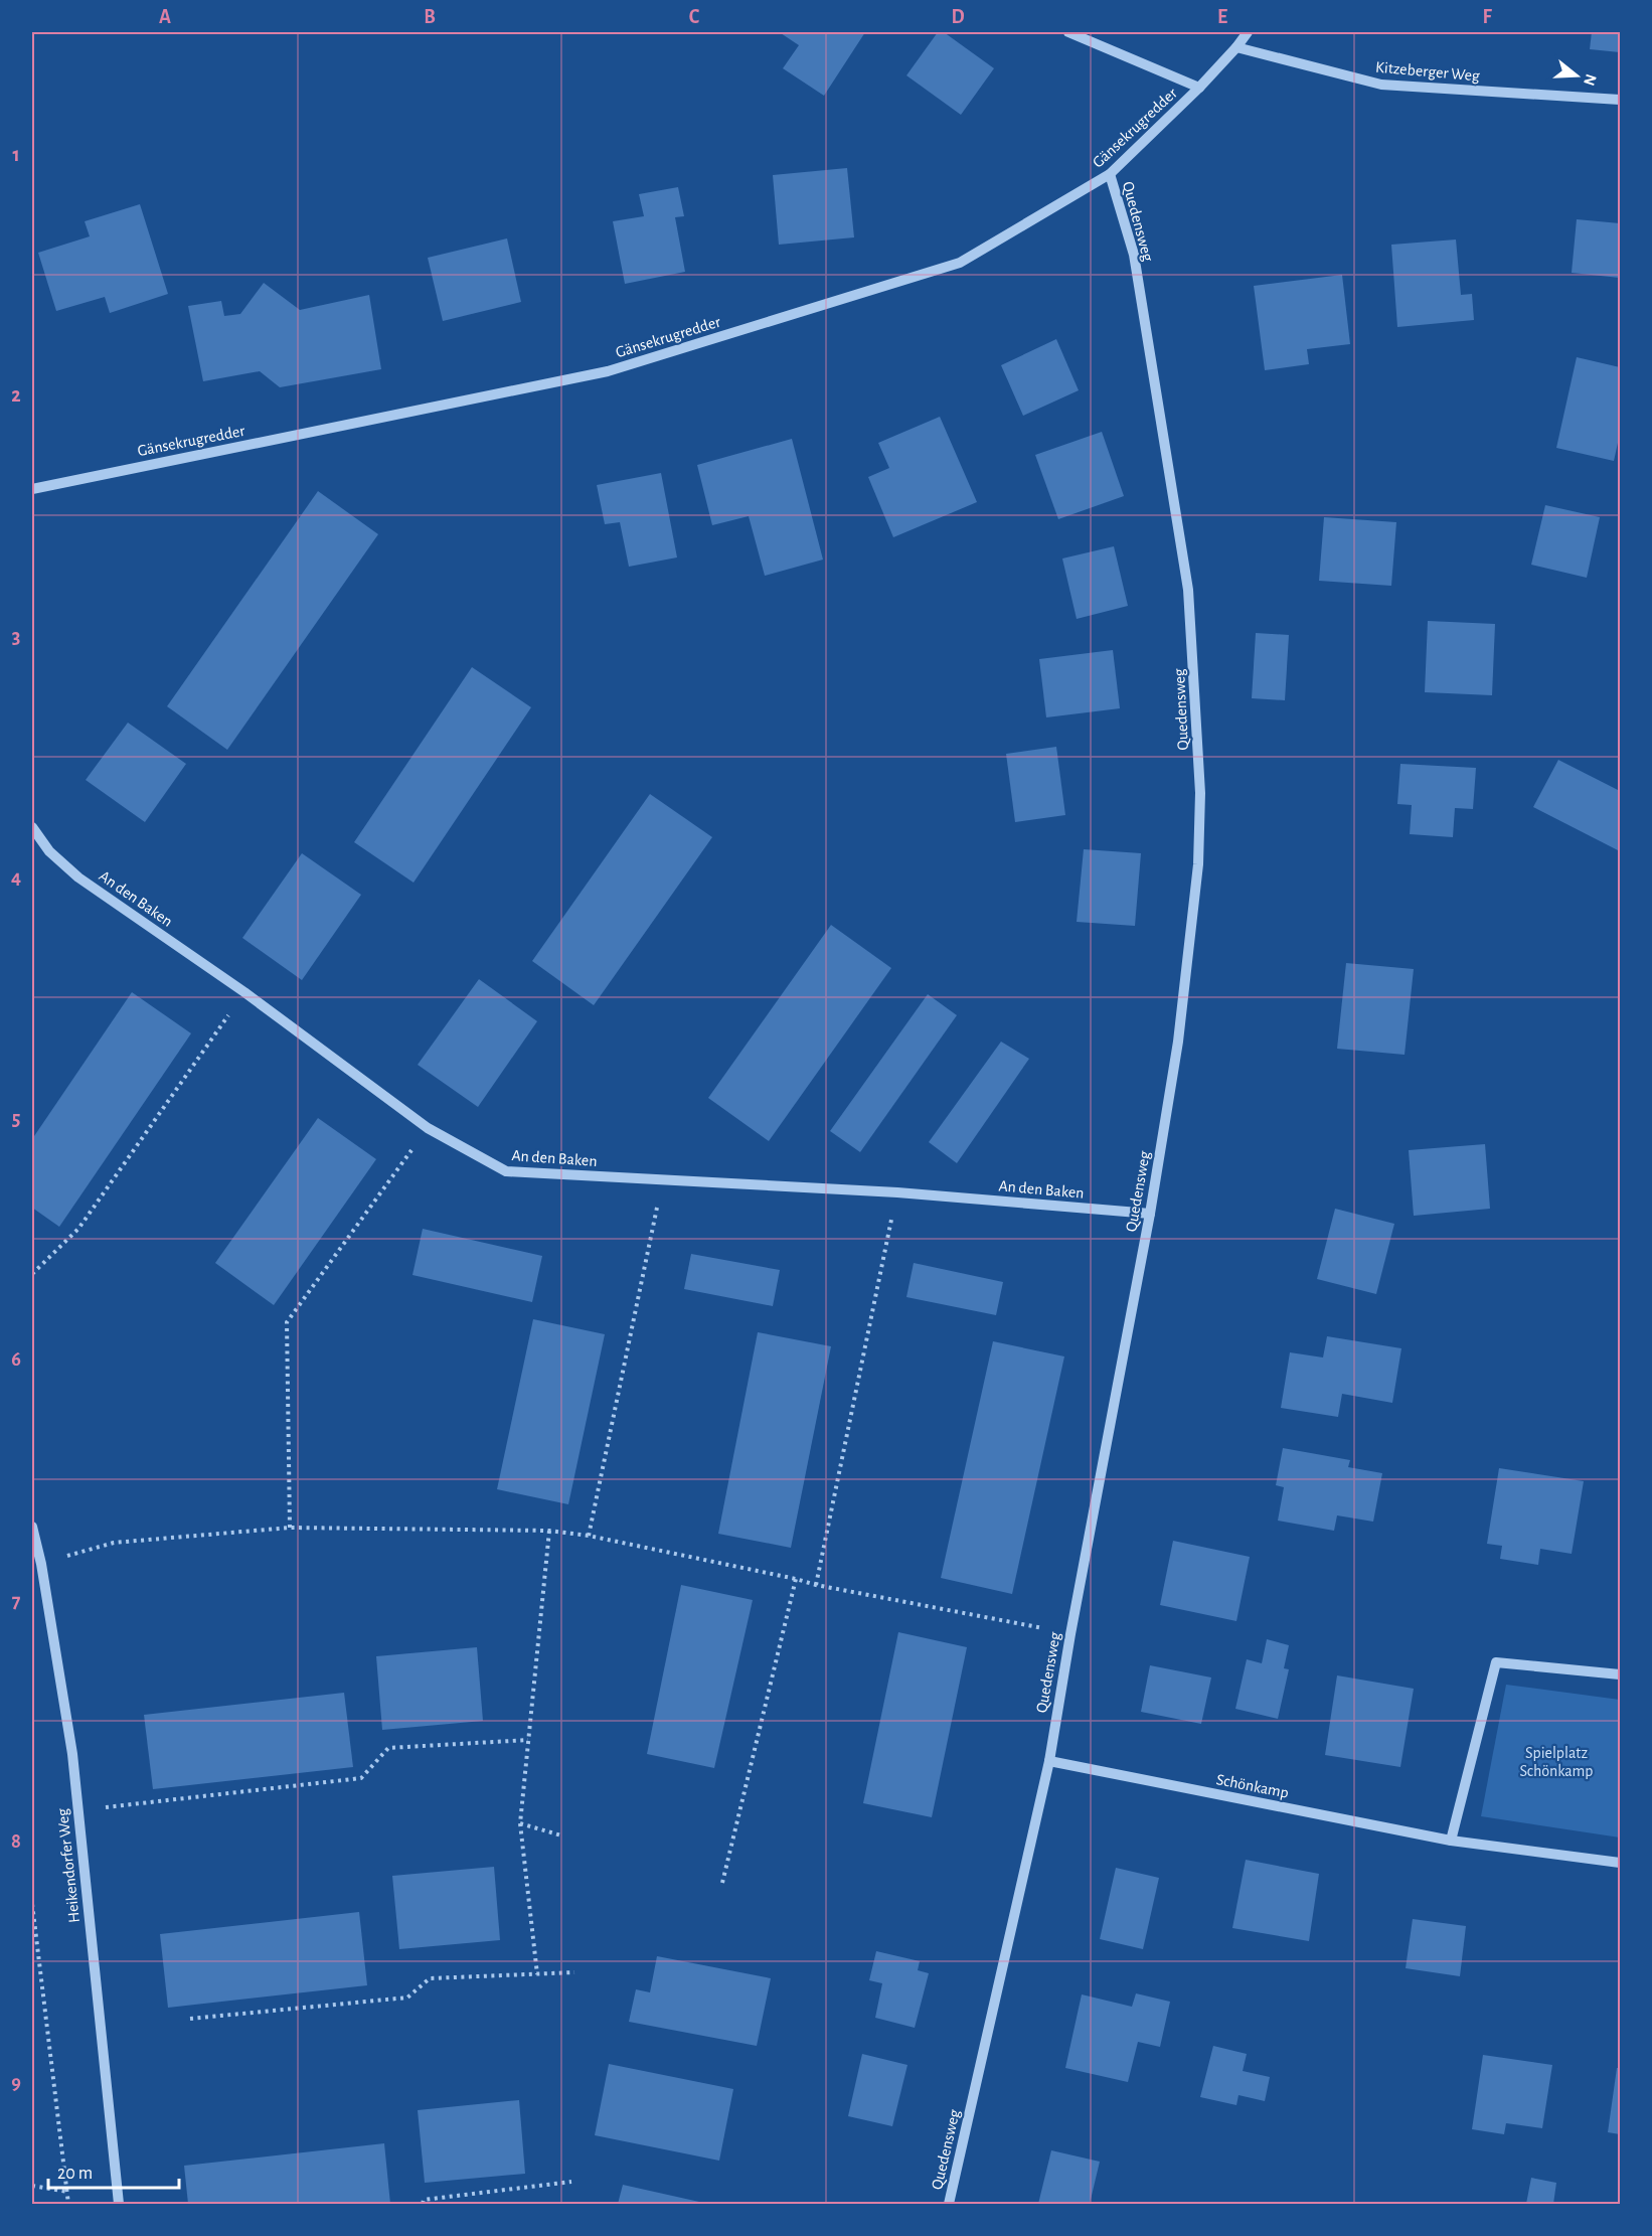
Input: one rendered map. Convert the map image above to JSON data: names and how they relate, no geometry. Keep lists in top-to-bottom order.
{
  "streets": {
    "street": [
      "Kitzeberger Weg",
      "Gänsekrugredder",
      "Quedensweg",
      "An den Baken",
      "Schönkamp",
      "Heikendorfer Weg"
    ]
  },
  "crossings": [
    ["Kitzeberger Weg", "Gänsekrugredder"],
    ["Gänsekrugredder", "Quedensweg"],
    ["Quedensweg", "An den Baken"],
    ["Quedensweg", "Schönkamp"]
  ],
  "parks": ["Spielplatz Schönkamp"],
  "scale_bar": "20 m",
  "north": "right",
  "grid": {
    "columns": [
      "A",
      "B",
      "C",
      "D",
      "E",
      "F"
    ],
    "rows": [
      "1",
      "2",
      "3",
      "4",
      "5",
      "6",
      "7",
      "8",
      "9"
    ]
  }
}
